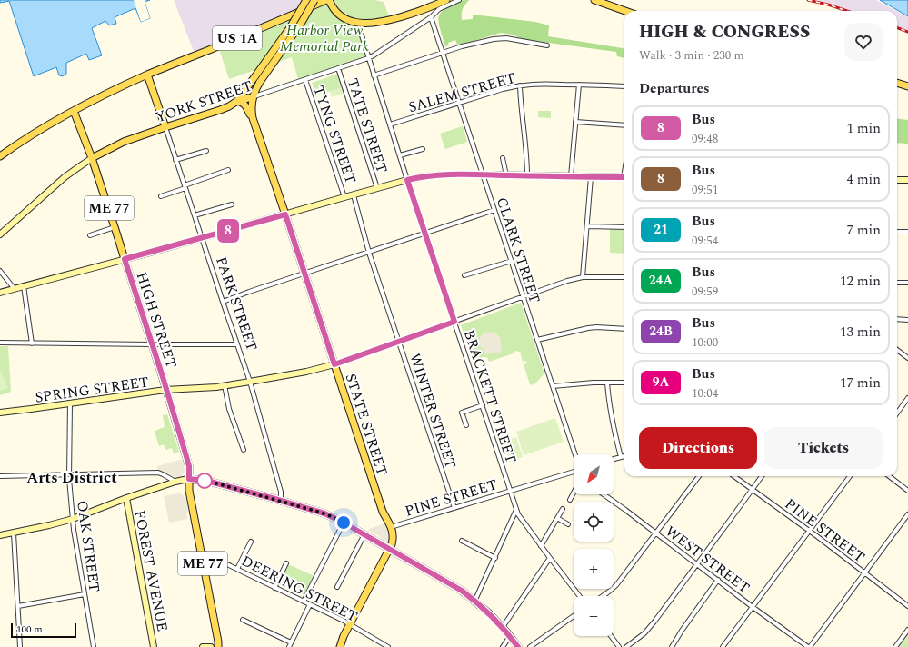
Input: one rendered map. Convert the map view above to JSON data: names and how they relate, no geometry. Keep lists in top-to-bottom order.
{
  "streets": {
    "main road": [
      "US 1A",
      "YORK STREET",
      "ME 77",
      "PARK STREET",
      "HIGH STREET",
      "STATE STREET"
    ],
    "street": [
      "SALEM STREET",
      "TATE STREET",
      "TYNG STREET",
      "CLARK STREET",
      "SPRING STREET",
      "BRACKETT STREET",
      "WINTER STREET",
      "PINE STREET",
      "OAK STREET",
      "WEST STREET",
      "FOREST AVENUE",
      "DEERING STREET"
    ]
  },
  "crossings": [
    ["US 1A", "PARK STREET"],
    ["US 1A", "HIGH STREET"],
    ["SALEM STREET", "CLARK STREET"],
    ["SALEM STREET", "BRACKETT STREET"],
    ["YORK STREET", "TATE STREET"],
    ["YORK STREET", "TYNG STREET"],
    ["YORK STREET", "CLARK STREET"],
    ["YORK STREET", "PARK STREET"],
    ["YORK STREET", "HIGH STREET"],
    ["YORK STREET", "BRACKETT STREET"],
    ["YORK STREET", "STATE STREET"],
    ["CLARK STREET", "SPRING STREET"],
    ["PARK STREET", "SPRING STREET"],
    ["HIGH STREET", "SPRING STREET"],
    ["HIGH STREET", "DEERING STREET"],
    ["SPRING STREET", "BRACKETT STREET"],
    ["SPRING STREET", "WINTER STREET"],
    ["SPRING STREET", "STATE STREET"],
    ["SPRING STREET", "OAK STREET"],
    ["BRACKETT STREET", "PINE STREET"],
    ["WINTER STREET", "PINE STREET"],
    ["STATE STREET", "PINE STREET"],
    ["STATE STREET", "DEERING STREET"]
  ],
  "districts": ["Arts District"],
  "parks": ["Harbor View Memorial Park"],
  "lines": ["bus line 8"],
  "scale_bar": "100 m",
  "north": "bottom left",
  "page": {
    "on_map": "8",
    "heading": [
      ["HIGH & CONGRESS", "Walk · 3 min · 230 m"],
      "Departures"
    ],
    "list": [
      {
        "mark": "8",
        "name": "Bus",
        "note": "09:48",
        "value": "1 min"
      },
      {
        "mark": "8",
        "name": "Bus",
        "note": "09:51",
        "value": "4 min"
      },
      {
        "mark": "21",
        "name": "Bus",
        "note": "09:54",
        "value": "7 min"
      },
      {
        "mark": "24A",
        "name": "Bus",
        "note": "09:59",
        "value": "12 min"
      },
      {
        "mark": "24B",
        "name": "Bus",
        "note": "10:00",
        "value": "13 min"
      },
      {
        "mark": "9A",
        "name": "Bus",
        "note": "10:04",
        "value": "17 min"
      }
    ],
    "buttons": ["Directions", "Tickets"],
    "map_buttons": ["+", "−"],
    "scale": "100 m"
  }
}
